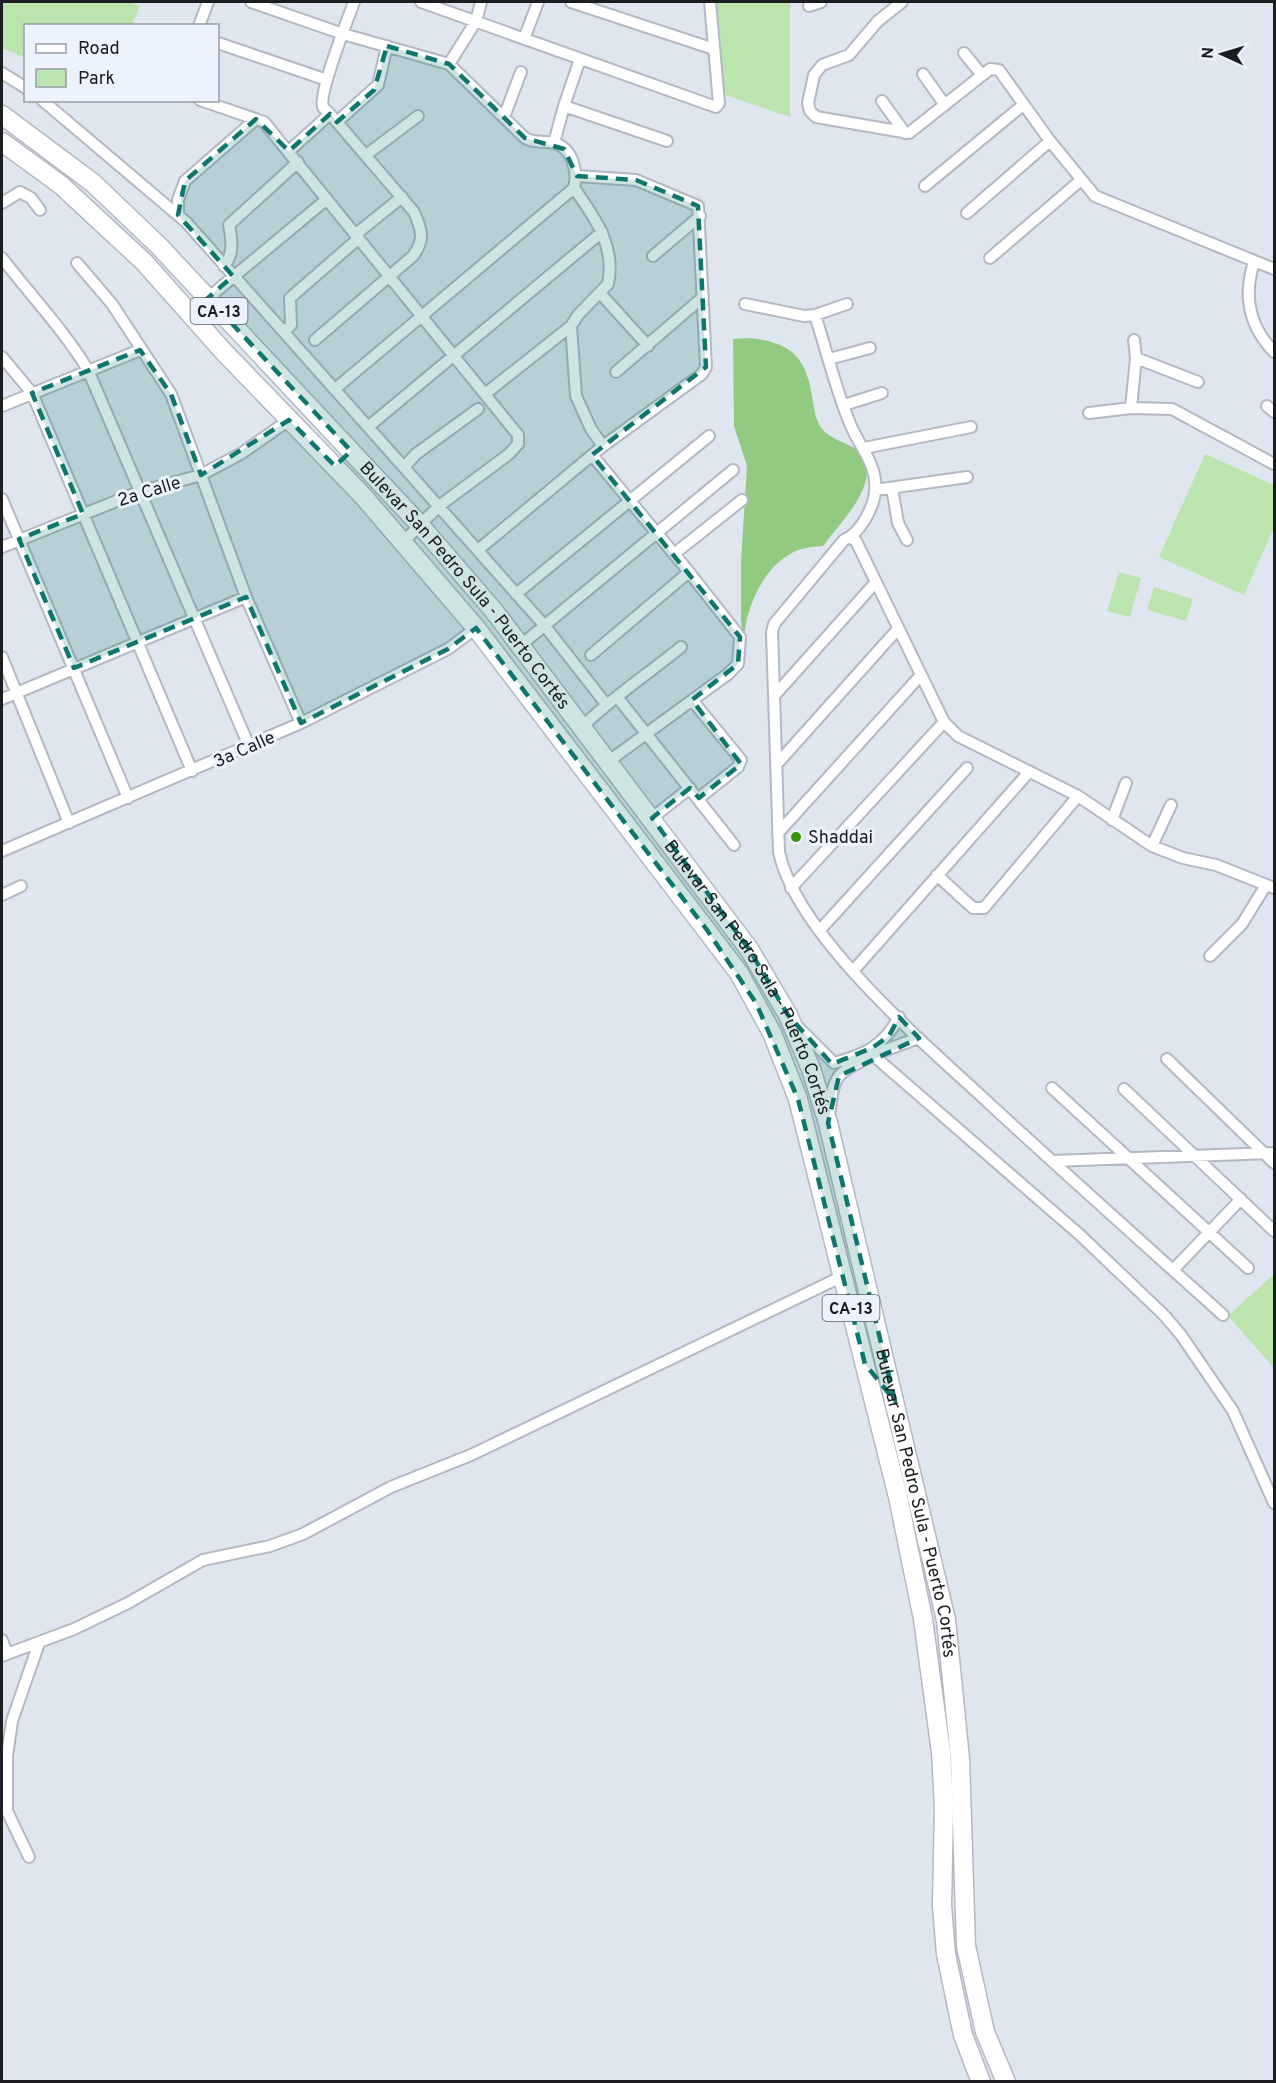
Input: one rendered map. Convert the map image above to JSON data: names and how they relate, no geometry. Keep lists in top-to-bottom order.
{
  "streets": {
    "highway": ["CA-13", "Bulevar San Pedro Sula - Puerto Cortés"],
    "street": ["2a Calle", "3a Calle"]
  },
  "crossings": [
    ["2a Calle", "Bulevar San Pedro Sula - Puerto Cortés"],
    ["Bulevar San Pedro Sula - Puerto Cortés", "3a Calle"]
  ],
  "places": ["Shaddai"],
  "legend": ["Road", "Park"],
  "north": "left"
}
